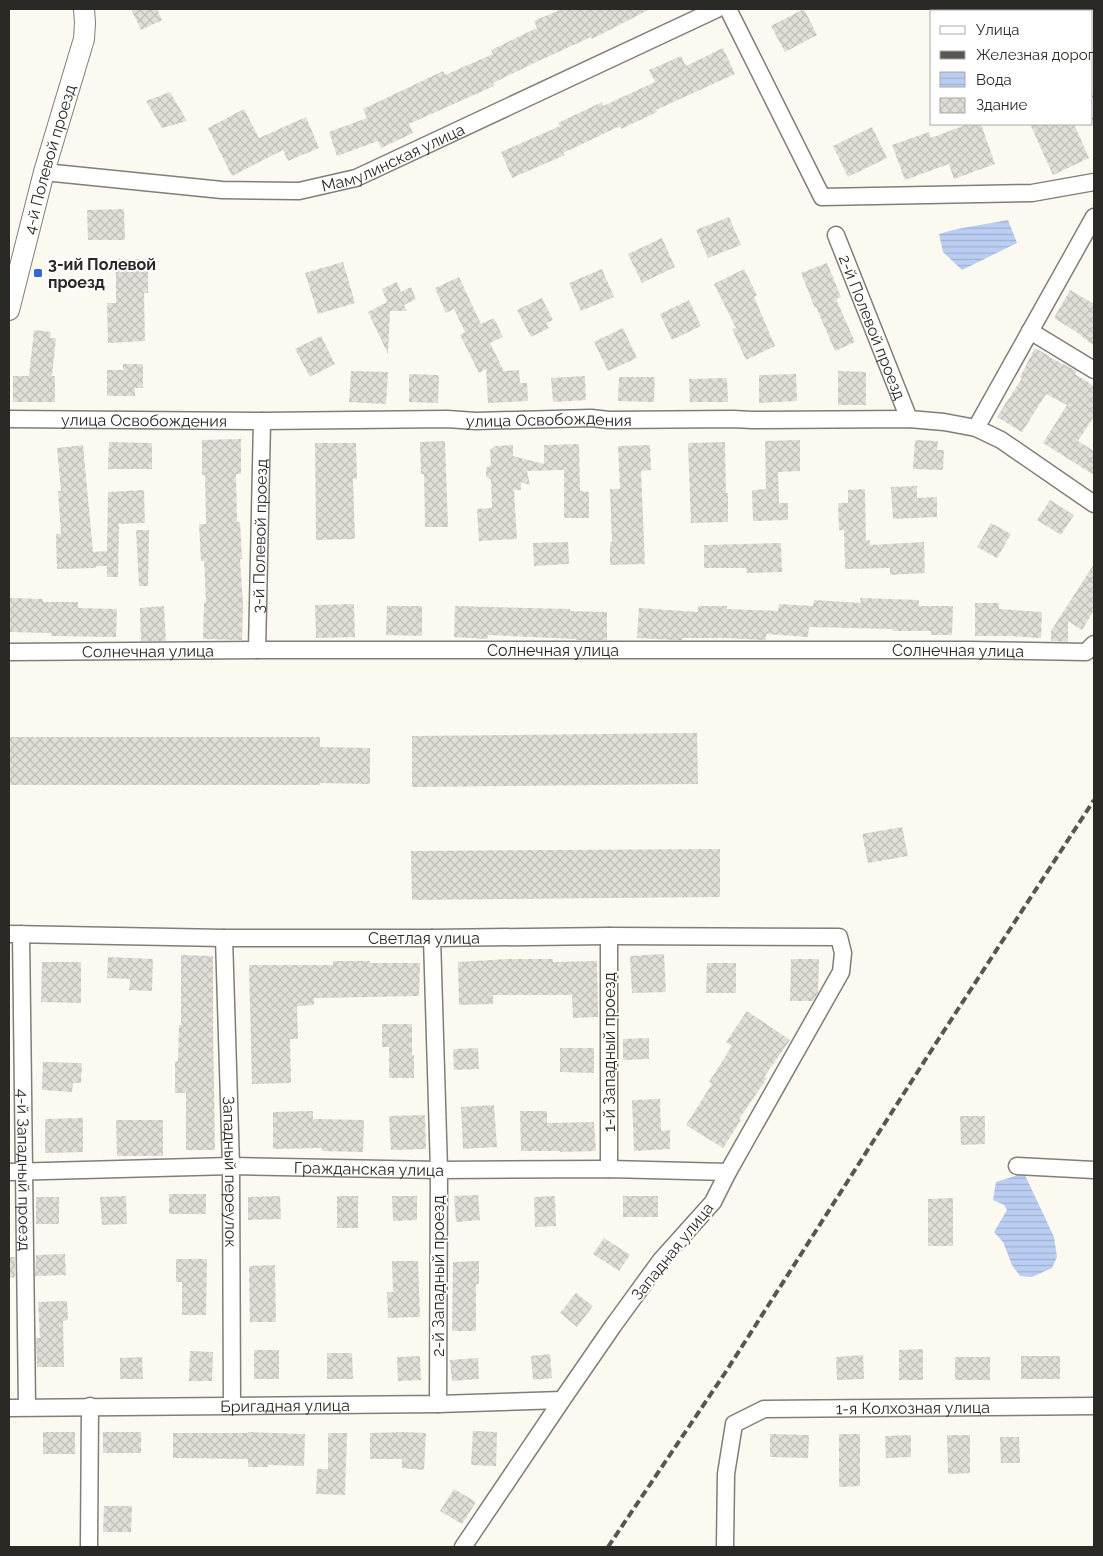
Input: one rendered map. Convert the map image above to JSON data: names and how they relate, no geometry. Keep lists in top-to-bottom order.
{
  "streets": {
    "street": [
      "Мамулинская улица",
      "4-й Полевой проезд",
      "2-й Полевой проезд",
      "улица Освобождения",
      "3-й Полевой проезд",
      "Солнечная улица",
      "Светлая улица",
      "1-й Западный проезд",
      "Гражданская улица",
      "4-й Западный проезд",
      "Западный переулок",
      "Западная улица",
      "2-й Западный проезд",
      "Бригадная улица",
      "1-я Колхозная улица"
    ]
  },
  "crossings": [
    ["Мамулинская улица", "4-й Полевой проезд"],
    ["2-й Полевой проезд", "улица Освобождения"],
    ["улица Освобождения", "3-й Полевой проезд"],
    ["3-й Полевой проезд", "Солнечная улица"],
    ["Светлая улица", "1-й Западный проезд"],
    ["Светлая улица", "4-й Западный проезд"],
    ["Светлая улица", "Западный переулок"],
    ["Светлая улица", "Западная улица"],
    ["Светлая улица", "2-й Западный проезд"],
    ["1-й Западный проезд", "Гражданская улица"],
    ["Гражданская улица", "4-й Западный проезд"],
    ["Гражданская улица", "Западный переулок"],
    ["Гражданская улица", "Западная улица"],
    ["Гражданская улица", "2-й Западный проезд"],
    ["4-й Западный проезд", "Бригадная улица"],
    ["Западный переулок", "Бригадная улица"],
    ["Западная улица", "Бригадная улица"],
    ["2-й Западный проезд", "Бригадная улица"]
  ],
  "places": {
    "transit": ["3-ий Полевой проезд"]
  },
  "legend": [
    "Улица",
    "Железная дорога",
    "Вода",
    "Здание"
  ]
}
